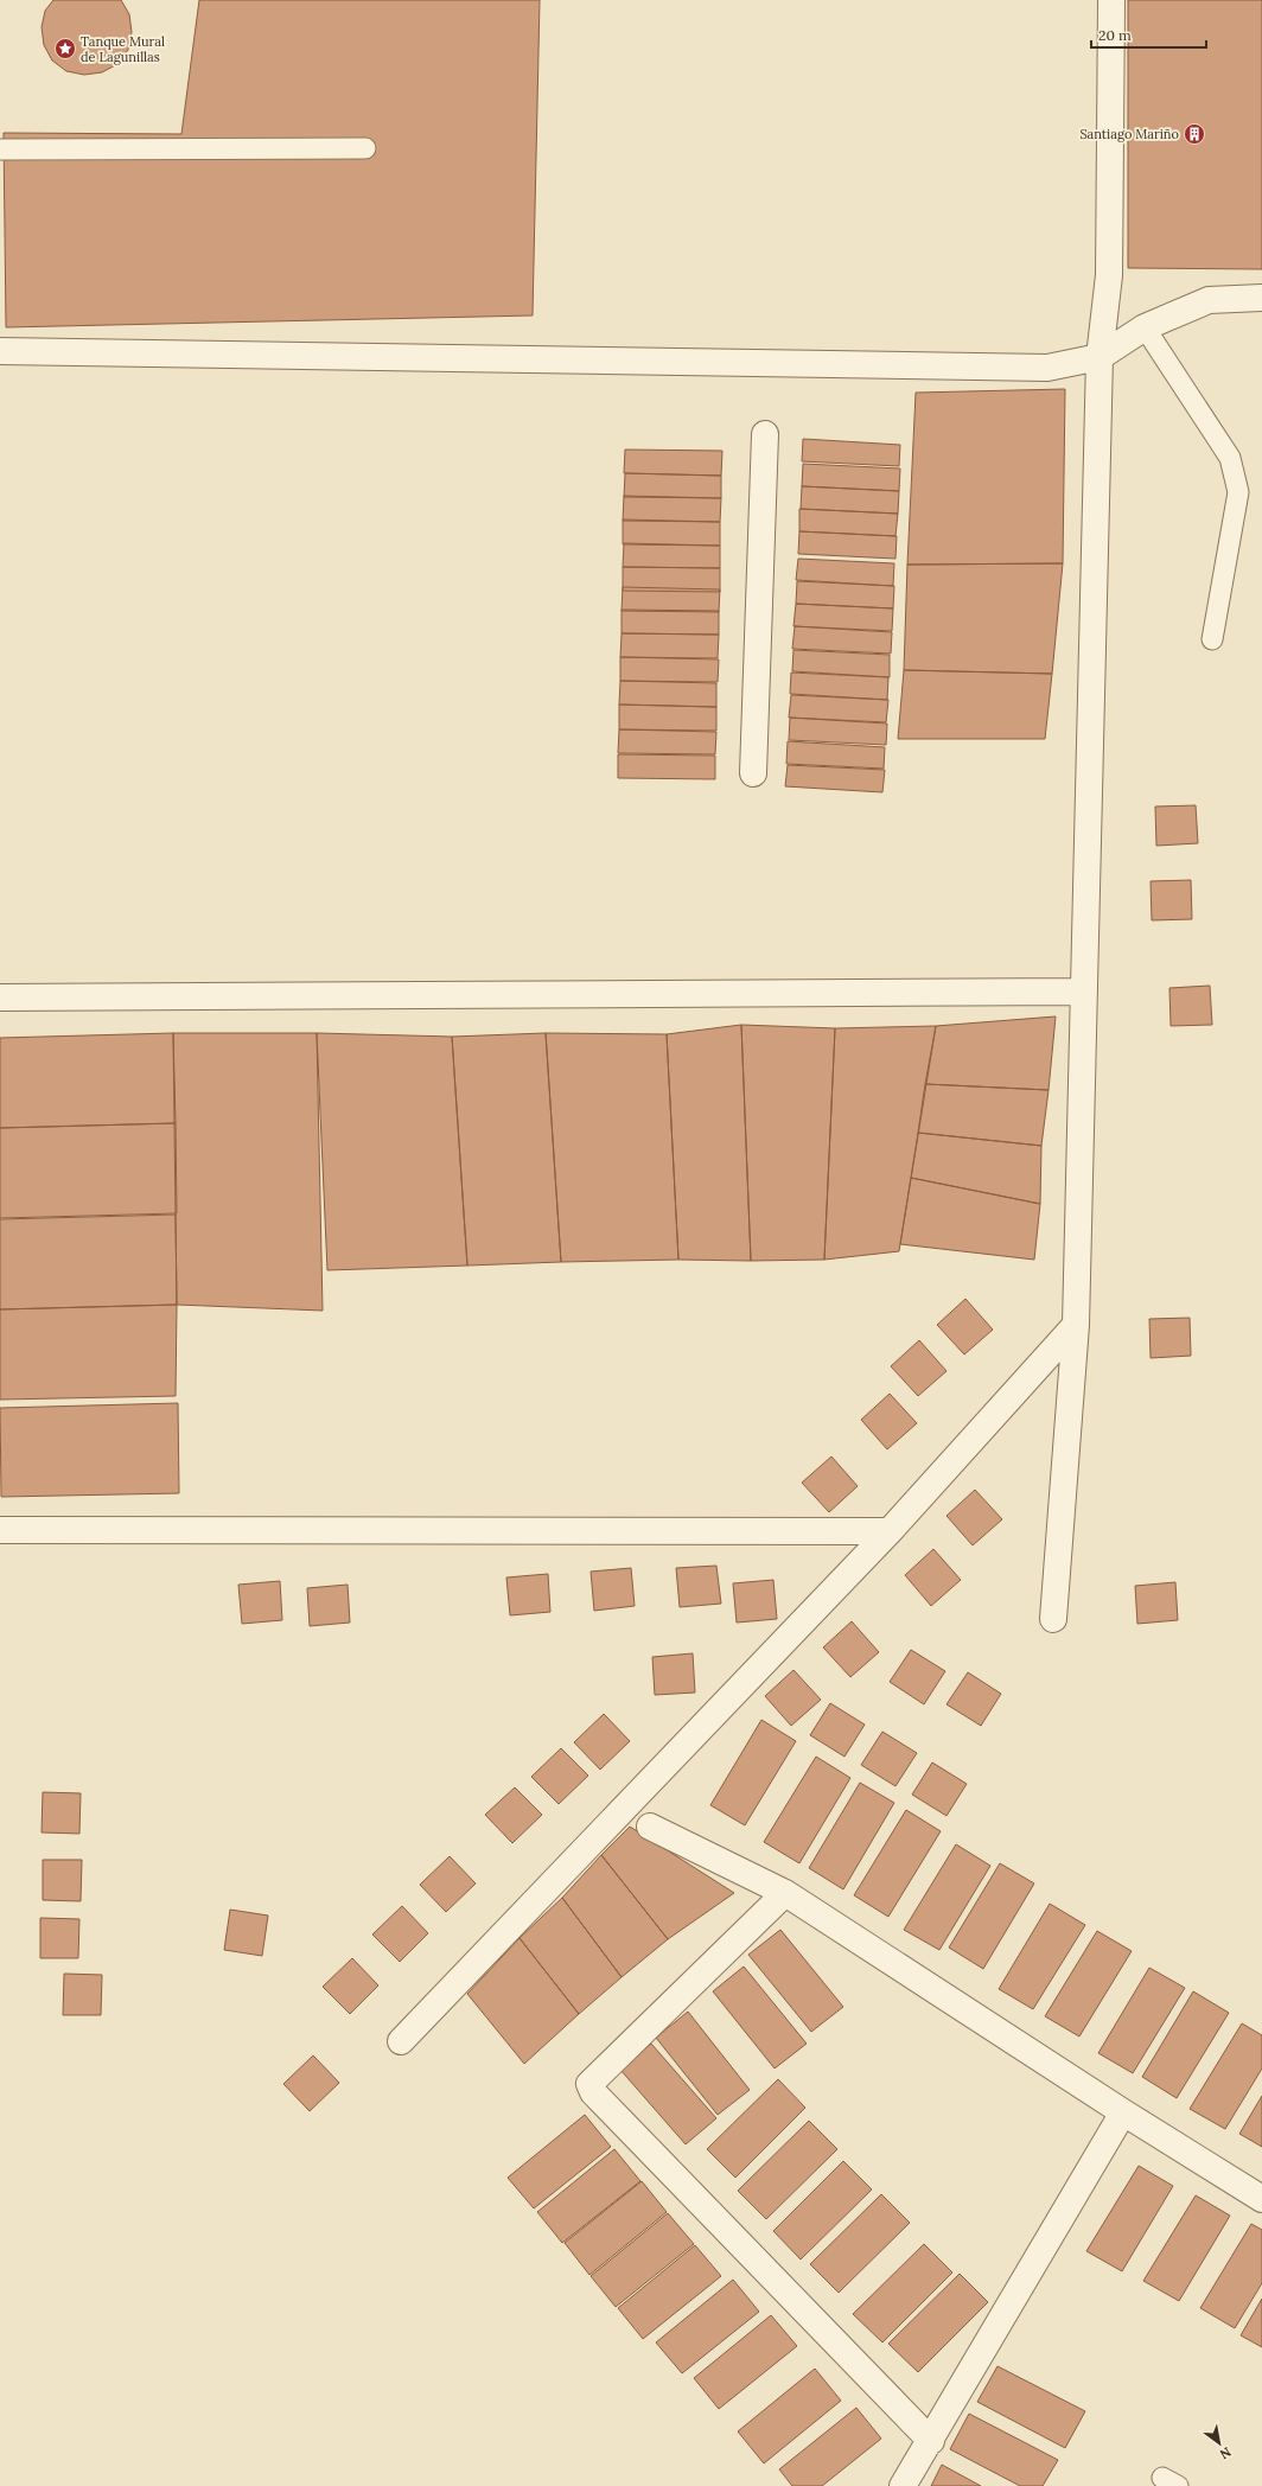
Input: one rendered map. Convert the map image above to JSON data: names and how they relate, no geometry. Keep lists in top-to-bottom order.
{
  "places": {
    "place": ["Tanque Mural de Lagunillas"],
    "building": ["Santiago Mariño"]
  },
  "scale_bar": "20 m",
  "north": "bottom right"
}
